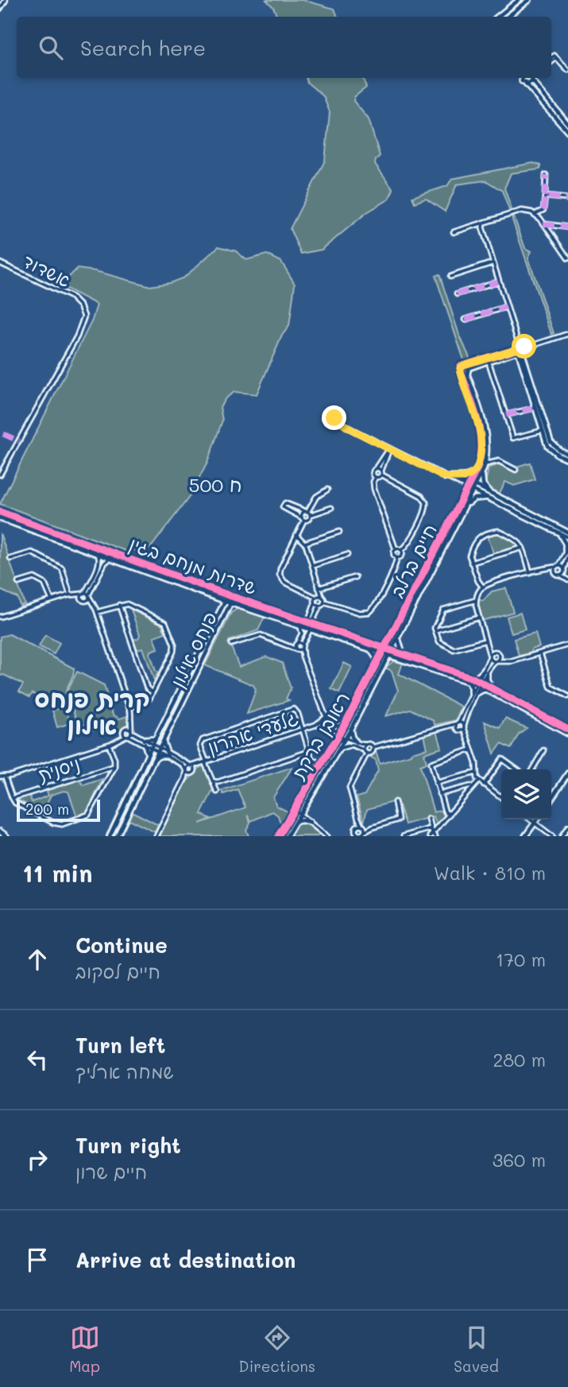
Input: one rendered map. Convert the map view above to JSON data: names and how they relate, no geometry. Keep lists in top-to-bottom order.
{
  "streets": {
    "street": [
      "אשדוד",
      "חיים ברלב",
      "שדרות מנחם בגין",
      "פנחס אילון",
      "גלעדי אהרון",
      "ראובן ברקת",
      "ניסנית"
    ]
  },
  "crossings": [
    ["חיים ברלב", "שדרות מנחם בגין"],
    ["חיים ברלב", "ראובן ברקת"],
    ["שדרות מנחם בגין", "פנחס אילון"],
    ["שדרות מנחם בגין", "ראובן ברקת"],
    ["גלעדי אהרון", "ראובן ברקת"]
  ],
  "districts": ["ח 500", "קרית פנחס אילון"],
  "scale_bar": "200 m",
  "page": {
    "search": "Search here",
    "scale": "200 m",
    "heading": ["11 min", "Walk · 810 m"],
    "list": [
      ["Continue", "חיים לסקוב", "170 m"],
      ["Turn left", "שמחה ארליך", "280 m"],
      ["Turn right", "חיים שרון", "360 m"],
      "Arrive at destination"
    ],
    "nav": ["Map", "Directions", "Saved"]
  }
}
